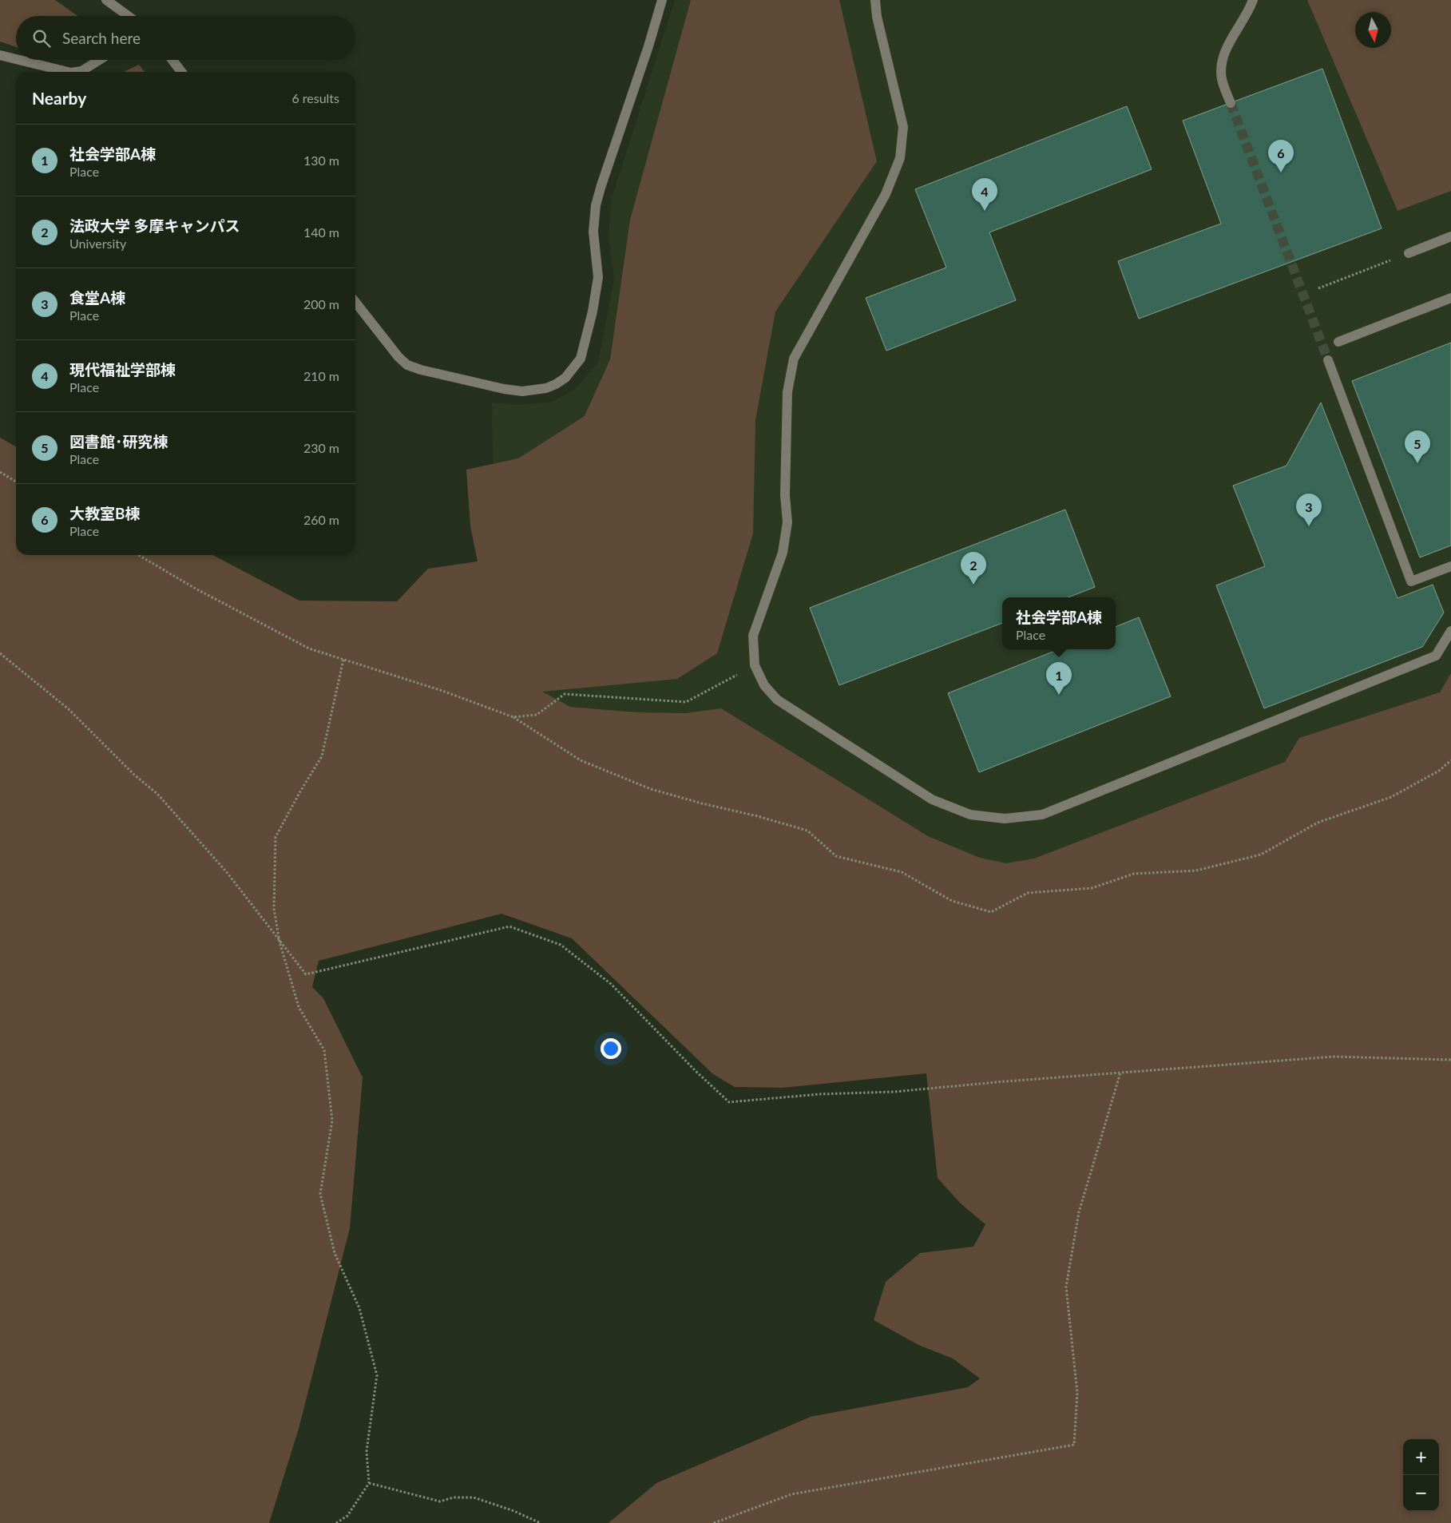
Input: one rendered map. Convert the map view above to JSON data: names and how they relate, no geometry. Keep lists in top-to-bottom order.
{
  "north": "bottom",
  "page": {
    "search": "Search here",
    "heading": ["Nearby", "6 results"],
    "list": [
      {
        "mark": "1",
        "name": "社会学部A棟",
        "note": "Place",
        "value": "130 m"
      },
      {
        "mark": "2",
        "name": "法政大学 多摩キャンパス",
        "note": "University",
        "value": "140 m"
      },
      {
        "mark": "3",
        "name": "食堂A棟",
        "note": "Place",
        "value": "200 m"
      },
      {
        "mark": "4",
        "name": "現代福祉学部棟",
        "note": "Place",
        "value": "210 m"
      },
      {
        "mark": "5",
        "name": "図書館･研究棟",
        "note": "Place",
        "value": "230 m"
      },
      {
        "mark": "6",
        "name": "大教室B棟",
        "note": "Place",
        "value": "260 m"
      }
    ],
    "pins": [
      "6",
      "4",
      "5",
      "3",
      "2",
      "1"
    ],
    "popup": ["社会学部A棟", "Place"],
    "map_buttons": ["+", "−"]
  }
}
